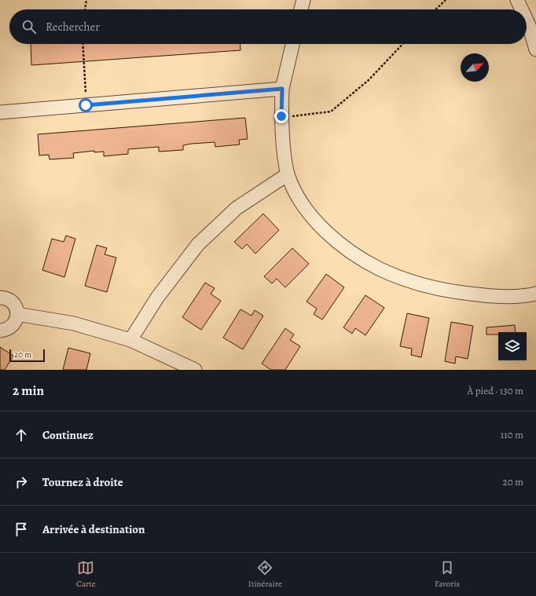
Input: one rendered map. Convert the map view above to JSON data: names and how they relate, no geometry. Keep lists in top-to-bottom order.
{
  "scale_bar": "20 m",
  "north": "top right",
  "page": {
    "search": "Rechercher",
    "scale": "20 m",
    "heading": ["2 min", "À pied · 130 m"],
    "list": [
      ["Continuez", "110 m"],
      ["Tournez à droite", "20 m"],
      "Arrivée à destination"
    ],
    "nav": ["Carte", "Itinéraire", "Favoris"]
  }
}
